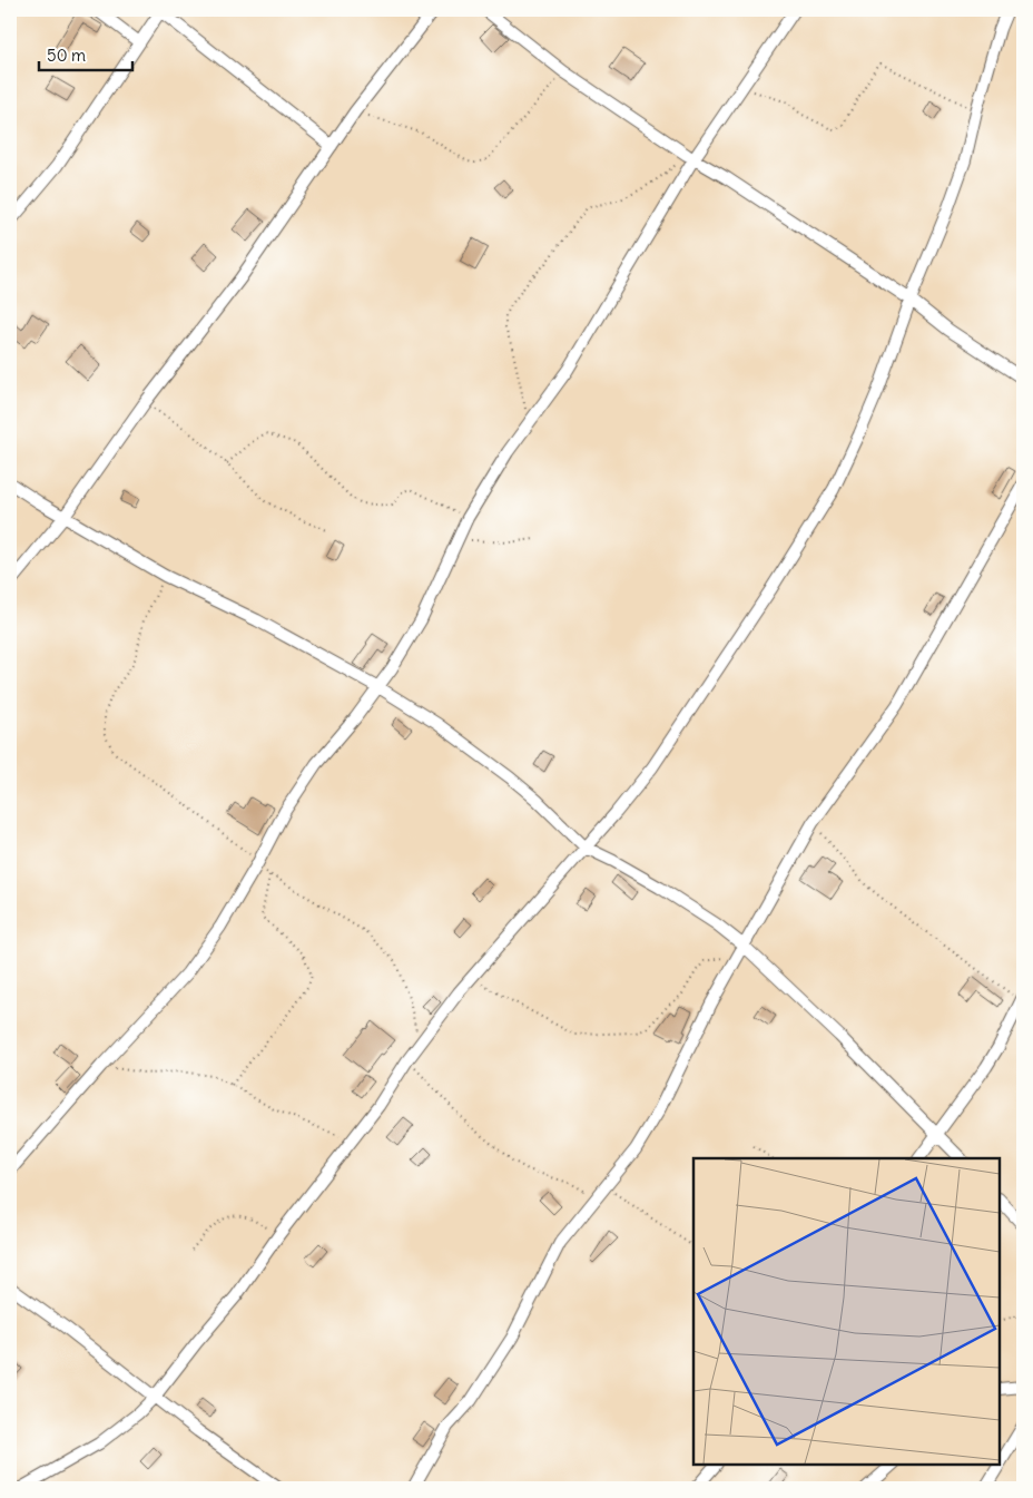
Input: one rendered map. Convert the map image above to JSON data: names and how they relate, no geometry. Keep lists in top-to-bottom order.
{
  "scale_bar": "50 m"
}
